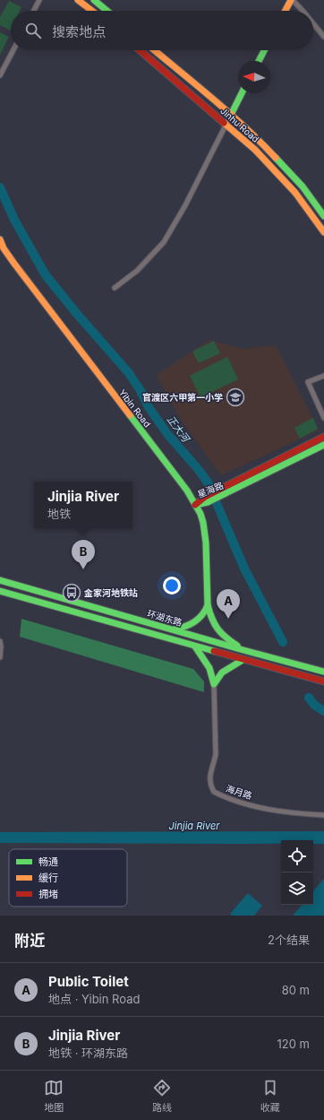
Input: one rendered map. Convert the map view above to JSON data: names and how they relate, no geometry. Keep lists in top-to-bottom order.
{
  "streets": {
    "main road": [
      "Jinhu Road",
      "Yibin Road",
      "星海路",
      "环湖东路"
    ],
    "street": ["海月路"]
  },
  "crossings": [
    ["Yibin Road", "星海路"],
    ["Yibin Road", "环湖东路"]
  ],
  "water": ["正大河", "Jinjia River"],
  "places": {
    "school or university": ["官渡区六甲第一小学"],
    "bus stop": ["金家河地铁站"]
  },
  "legend": ["畅通", "缓行", "拥堵"],
  "north": "left",
  "page": {
    "search": "搜索地点",
    "popup": ["Jinjia River", "地铁"],
    "pins": ["B", "A"],
    "heading": ["附近", "2个结果"],
    "list": [
      {
        "mark": "A",
        "name": "Public Toilet",
        "note": "地点 · Yibin Road",
        "value": "80 m"
      },
      {
        "mark": "B",
        "name": "Jinjia River",
        "note": "地铁 · 环湖东路",
        "value": "120 m"
      }
    ],
    "nav": ["地图", "路线", "收藏"]
  }
}
